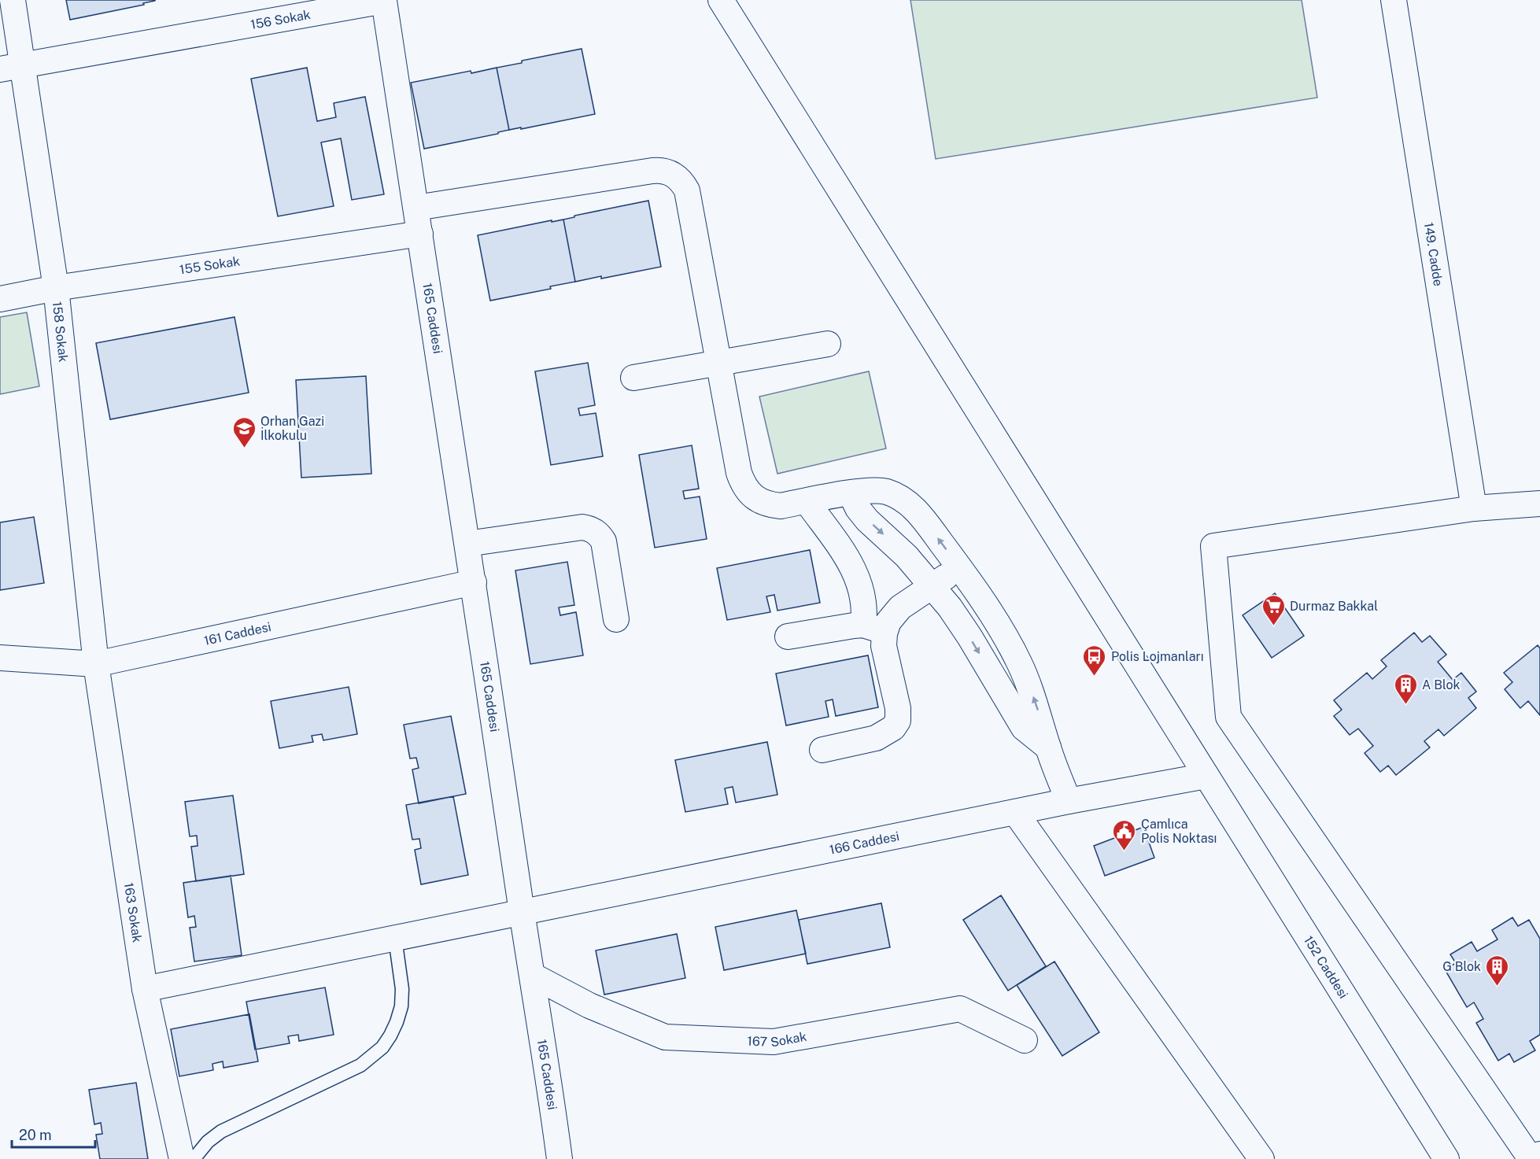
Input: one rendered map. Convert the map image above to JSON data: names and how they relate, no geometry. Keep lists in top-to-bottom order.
{
  "streets": {
    "street": [
      "156 Sokak",
      "149. Cadde",
      "155 Sokak",
      "165 Caddesi",
      "158 Sokak",
      "161 Caddesi",
      "166 Caddesi",
      "163 Sokak",
      "152 Caddesi",
      "167 Sokak"
    ]
  },
  "crossings": [
    ["156 Sokak", "155 Sokak"],
    ["156 Sokak", "165 Caddesi"],
    ["156 Sokak", "158 Sokak"],
    ["155 Sokak", "165 Caddesi"],
    ["155 Sokak", "158 Sokak"],
    ["165 Caddesi", "161 Caddesi"],
    ["165 Caddesi", "166 Caddesi"],
    ["165 Caddesi", "167 Sokak"],
    ["158 Sokak", "161 Caddesi"],
    ["158 Sokak", "163 Sokak"],
    ["161 Caddesi", "163 Sokak"],
    ["166 Caddesi", "163 Sokak"],
    ["166 Caddesi", "152 Caddesi"]
  ],
  "places": {
    "school or university": ["Orhan Gazi İlkokulu"],
    "supermarket": ["Durmaz Bakkal"],
    "bus stop": ["Polis Lojmanları"],
    "building": ["A Blok", "G Blok"],
    "public building": ["Çamlıca Polis Noktası"]
  },
  "scale_bar": "20 m"
}
